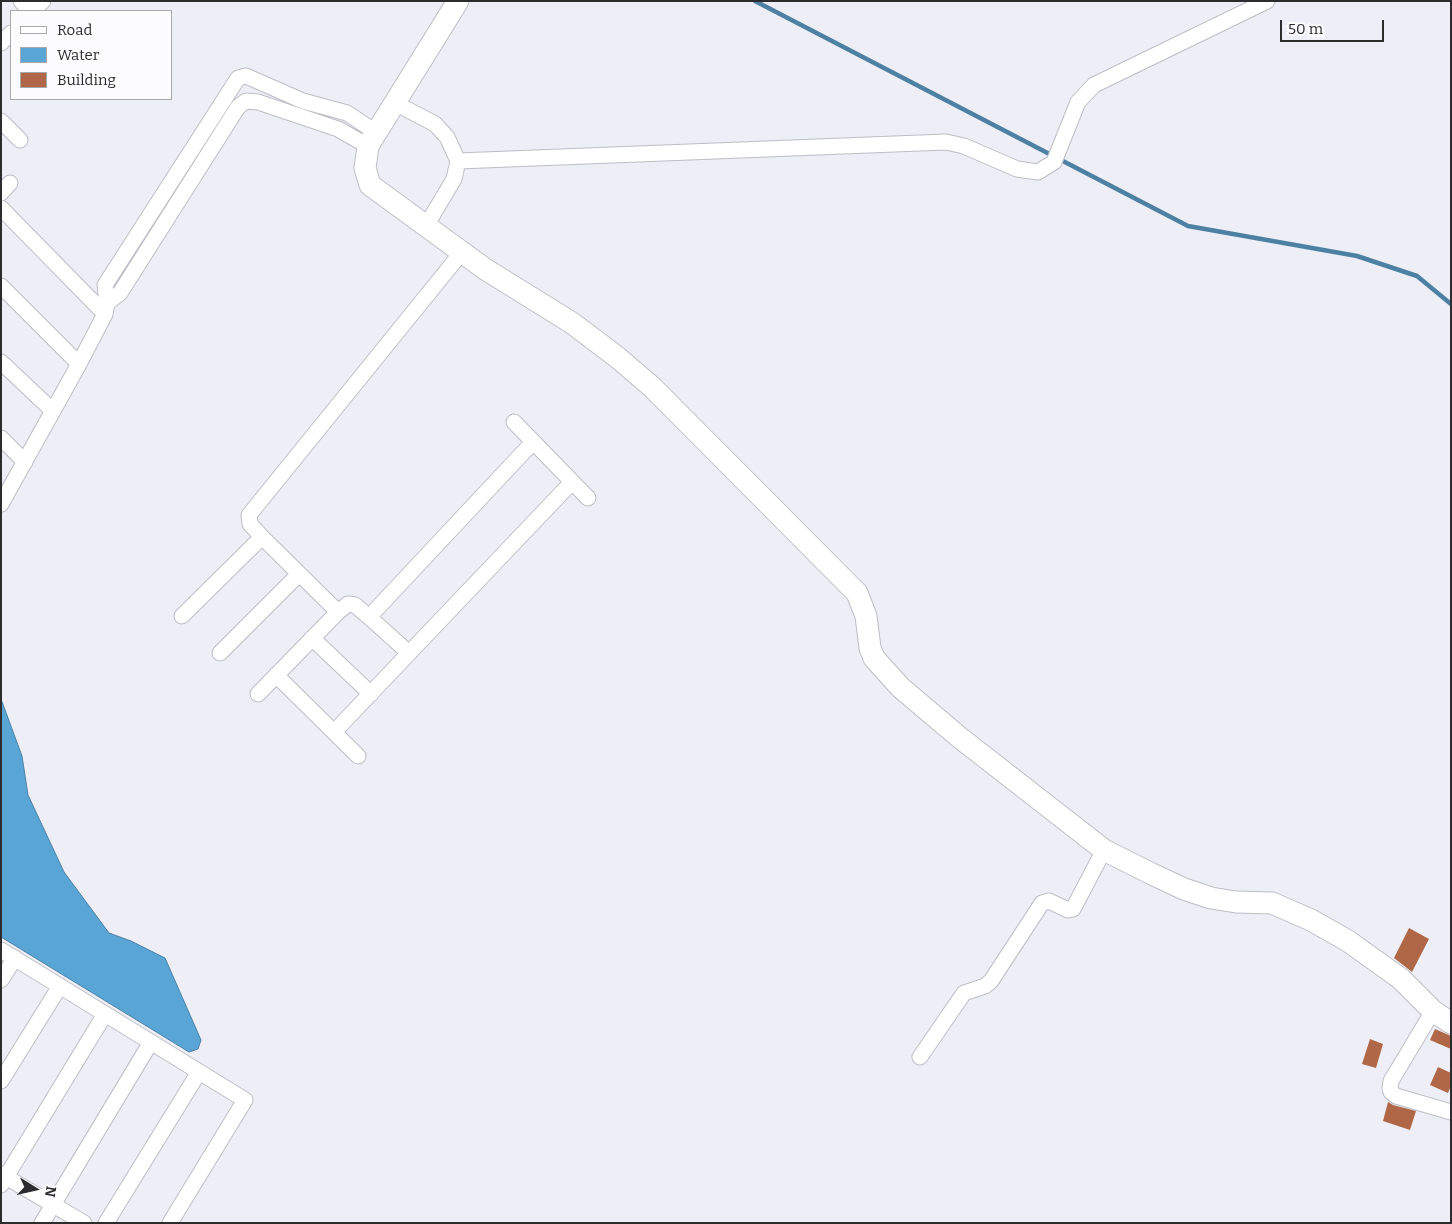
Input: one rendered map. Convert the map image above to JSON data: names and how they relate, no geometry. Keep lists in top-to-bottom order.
{
  "legend": ["Road", "Water", "Building"],
  "scale_bar": "50 m",
  "north": "right"
}
